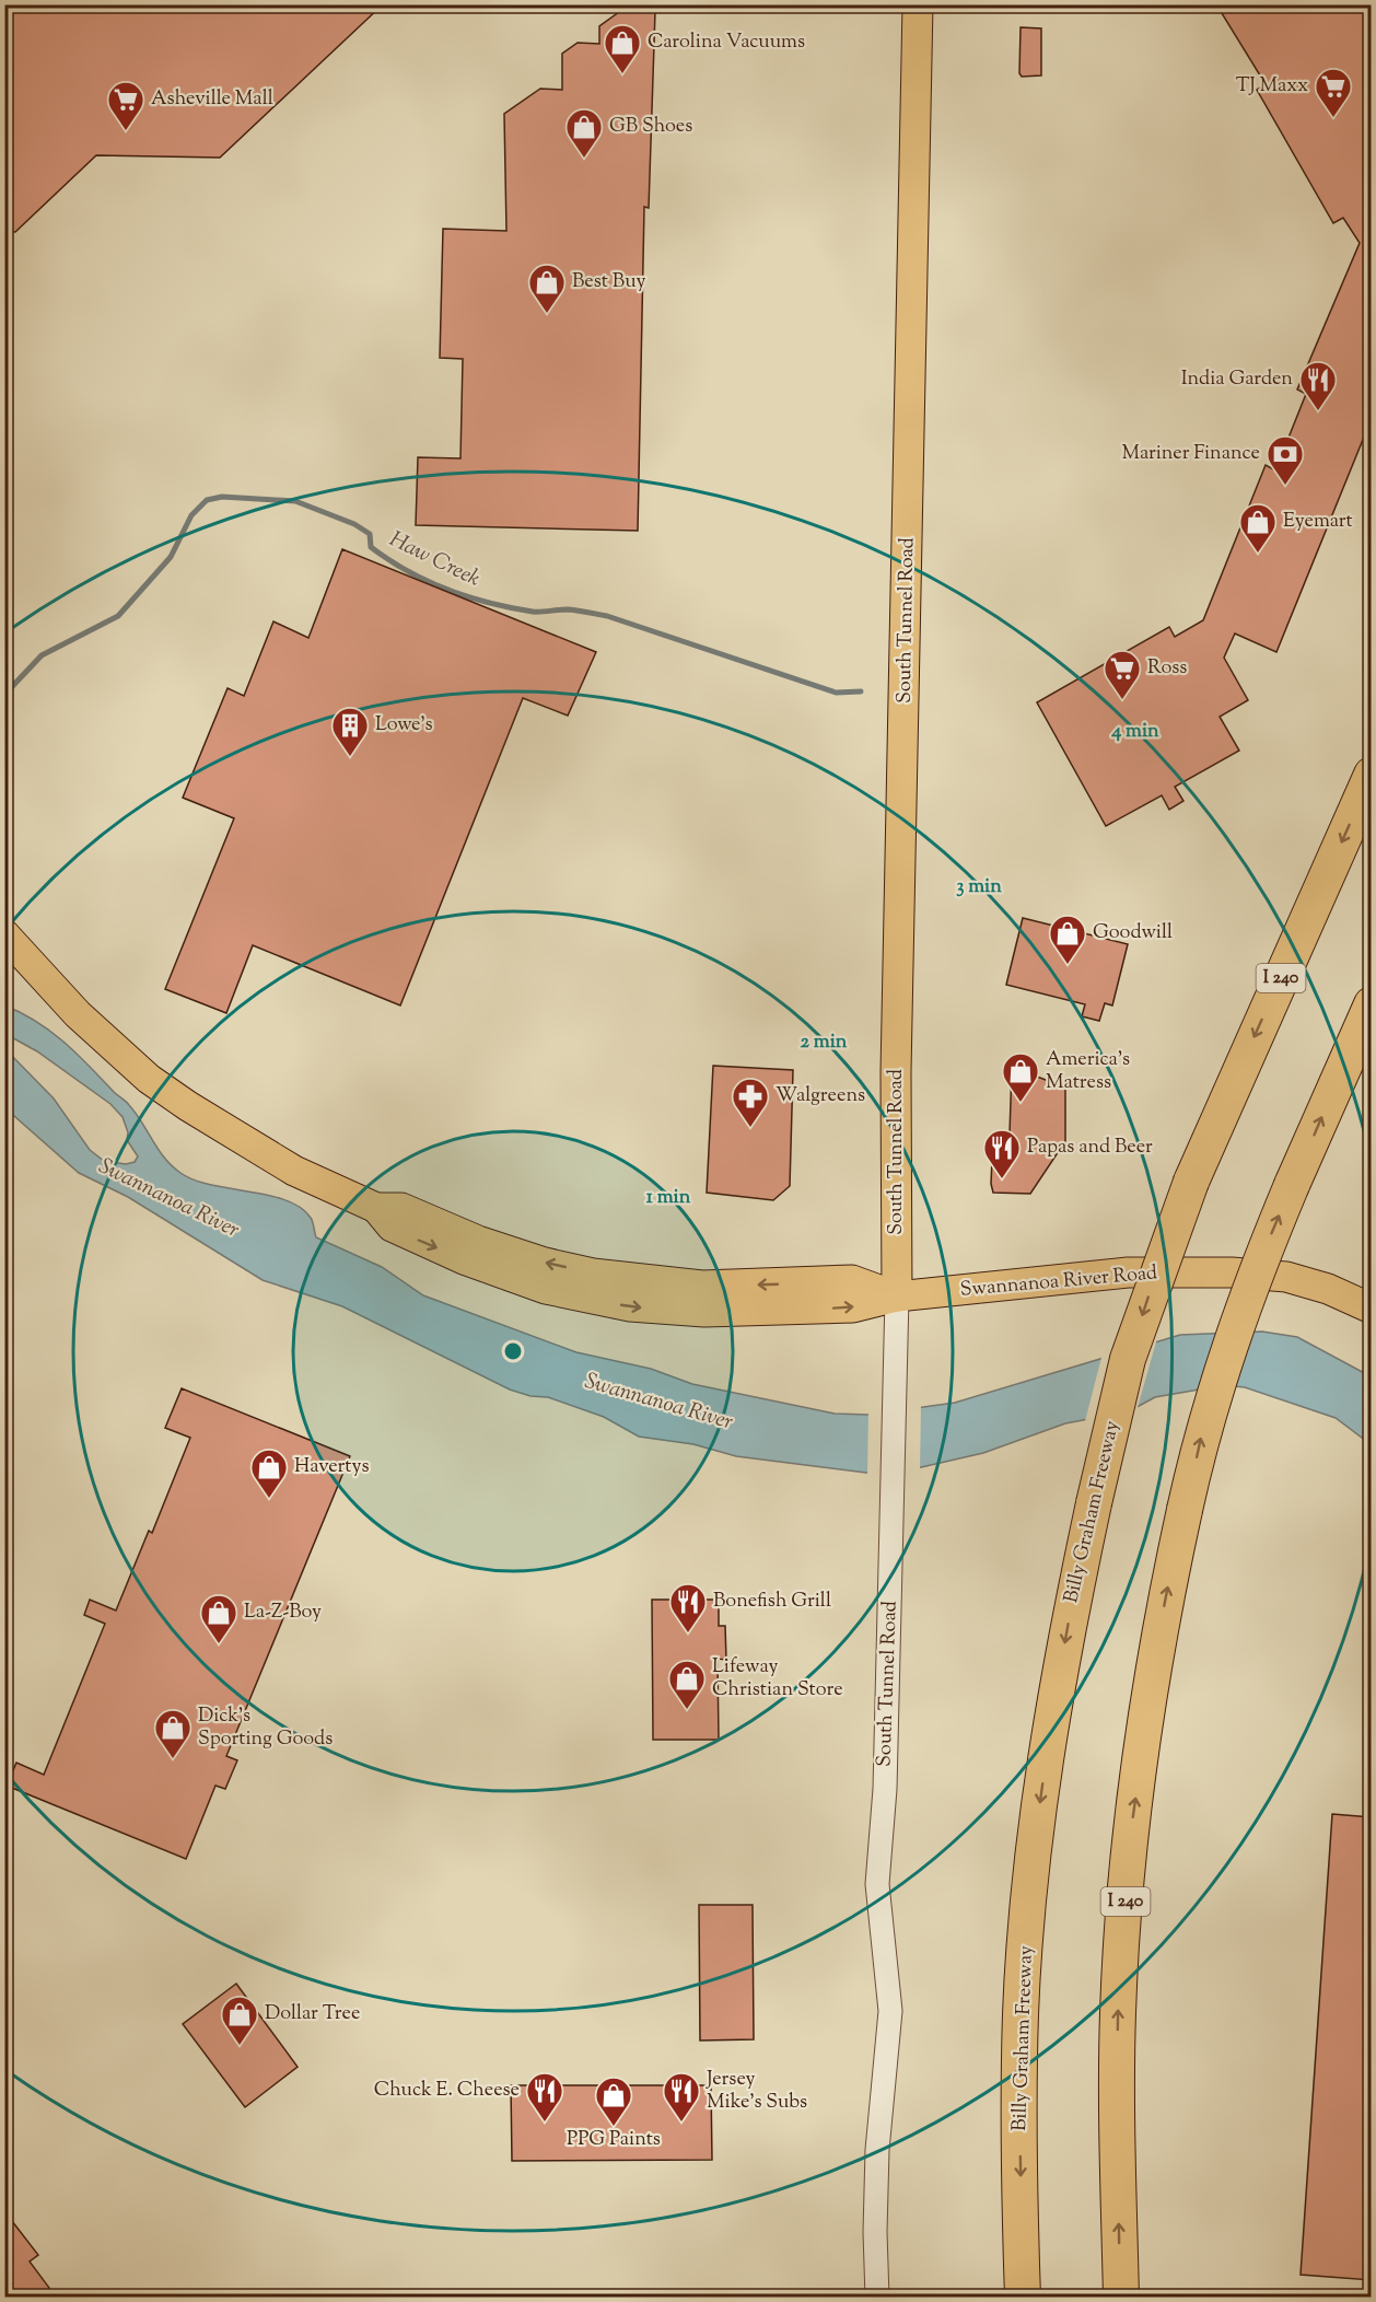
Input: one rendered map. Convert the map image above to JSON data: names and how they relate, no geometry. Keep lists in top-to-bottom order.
{
  "streets": {
    "highway": ["I 240", "Billy Graham Freeway"],
    "main road": ["South Tunnel Road", "Swannanoa River Road"]
  },
  "crossings": [
    ["South Tunnel Road", "Swannanoa River Road"]
  ],
  "water": ["Haw Creek", "Swannanoa River"],
  "places": {
    "shop": [
      "Carolina Vacuums",
      "GB Shoes",
      "Best Buy",
      "Eyemart",
      "Goodwill",
      "America's Matress",
      "Havertys",
      "La-Z-Boy",
      "Lifeway Christian Store",
      "Dick's Sporting Goods",
      "Dollar Tree",
      "PPG Paints"
    ],
    "supermarket": ["TJ Maxx", "Asheville Mall", "Ross"],
    "restaurant": [
      "India Garden",
      "Papas and Beer",
      "Bonefish Grill",
      "Chuck E. Cheese",
      "Jersey Mike's Subs"
    ],
    "bank": ["Mariner Finance"],
    "building": ["Lowe's"],
    "pharmacy": ["Walgreens"]
  },
  "rings": [
    "4 min",
    "3 min",
    "2 min",
    "1 min"
  ]
}
